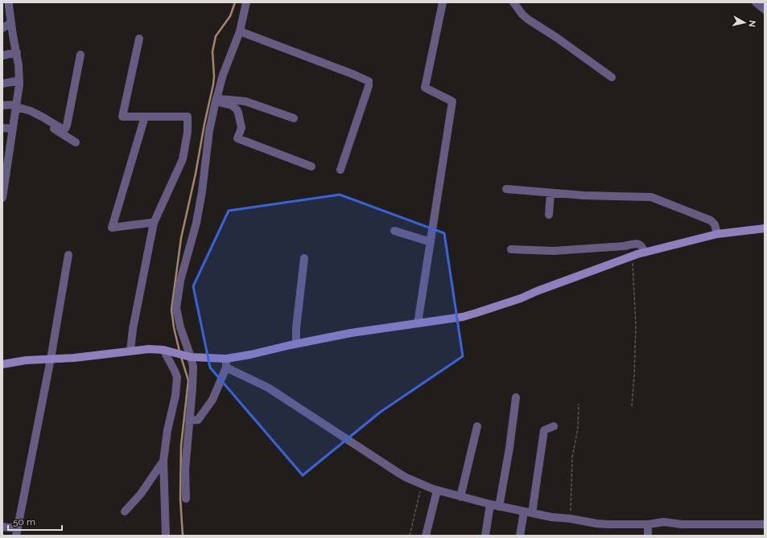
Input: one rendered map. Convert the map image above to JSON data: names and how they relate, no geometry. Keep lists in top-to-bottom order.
{
  "scale_bar": "50 m",
  "north": "right"
}
